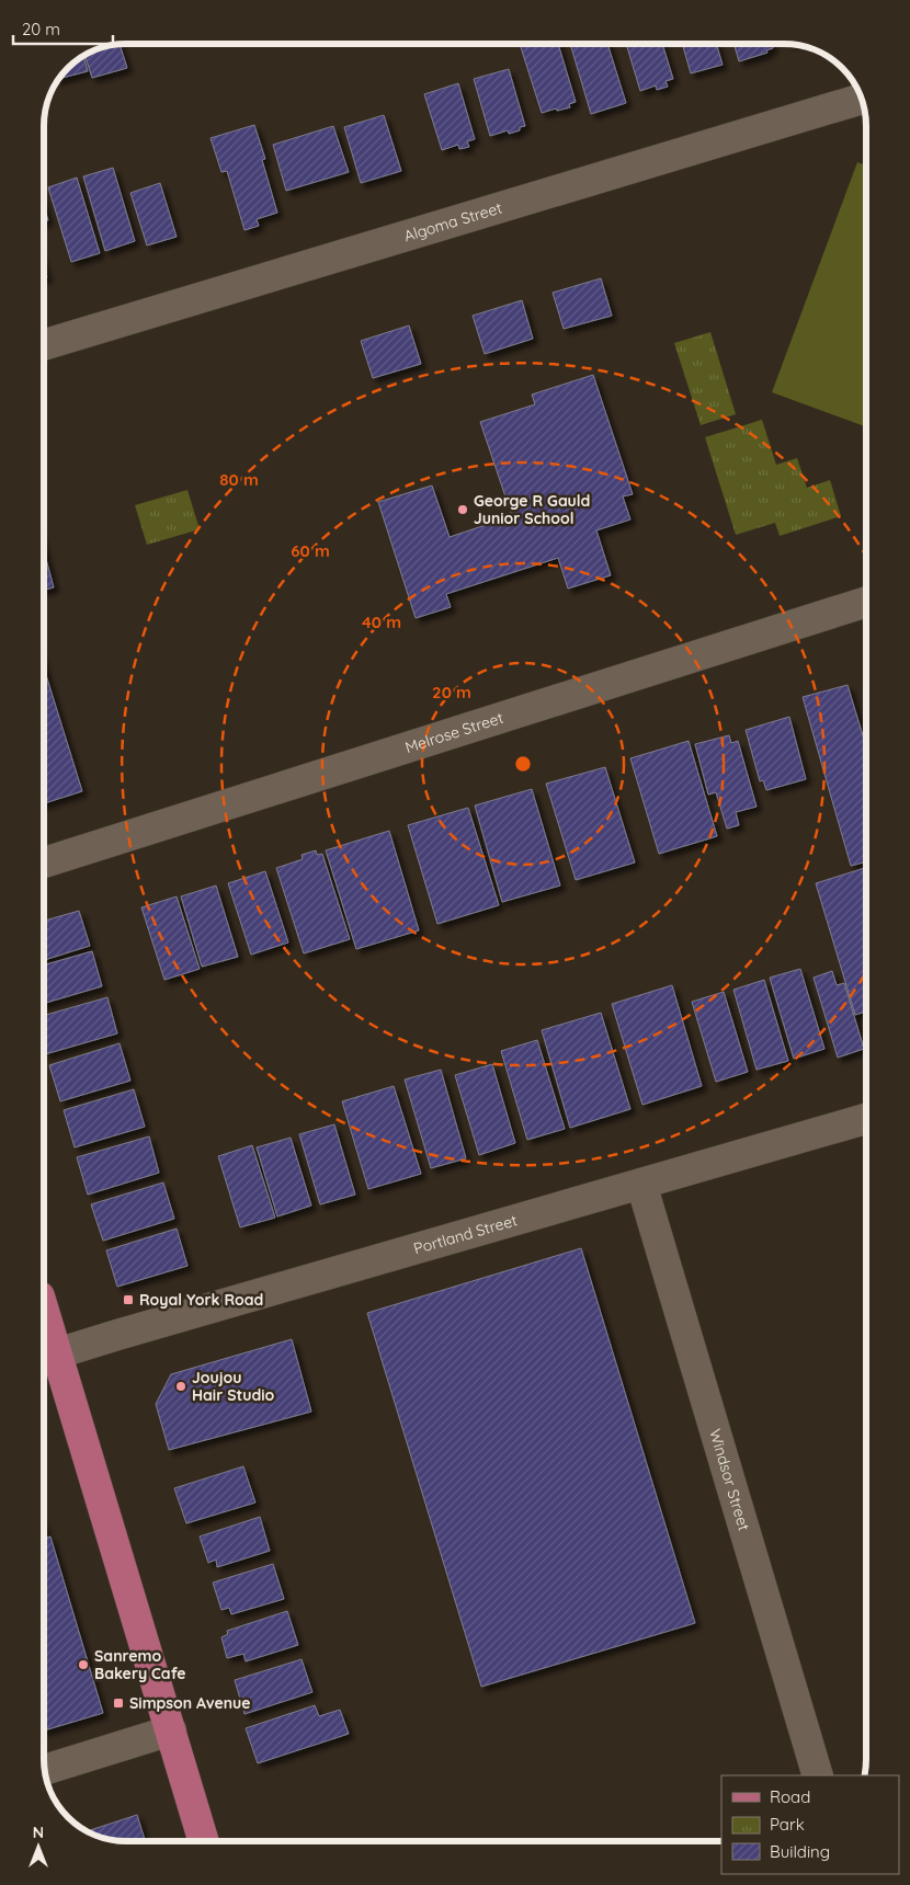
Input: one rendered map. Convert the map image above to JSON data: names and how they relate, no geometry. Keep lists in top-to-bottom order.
{
  "streets": {
    "street": [
      "Algoma Street",
      "Melrose Street",
      "Portland Street",
      "Windsor Street"
    ]
  },
  "crossings": [
    ["Portland Street", "Windsor Street"]
  ],
  "places": {
    "other": ["George R Gauld Junior School", "Joujou Hair Studio", "Sanremo Bakery Cafe"],
    "transit": ["Royal York Road", "Simpson Avenue"]
  },
  "legend": ["Road", "Park", "Building"],
  "scale_bar": "20 m",
  "north": "top",
  "rings": [
    "80 m",
    "60 m",
    "40 m",
    "20 m"
  ]
}
